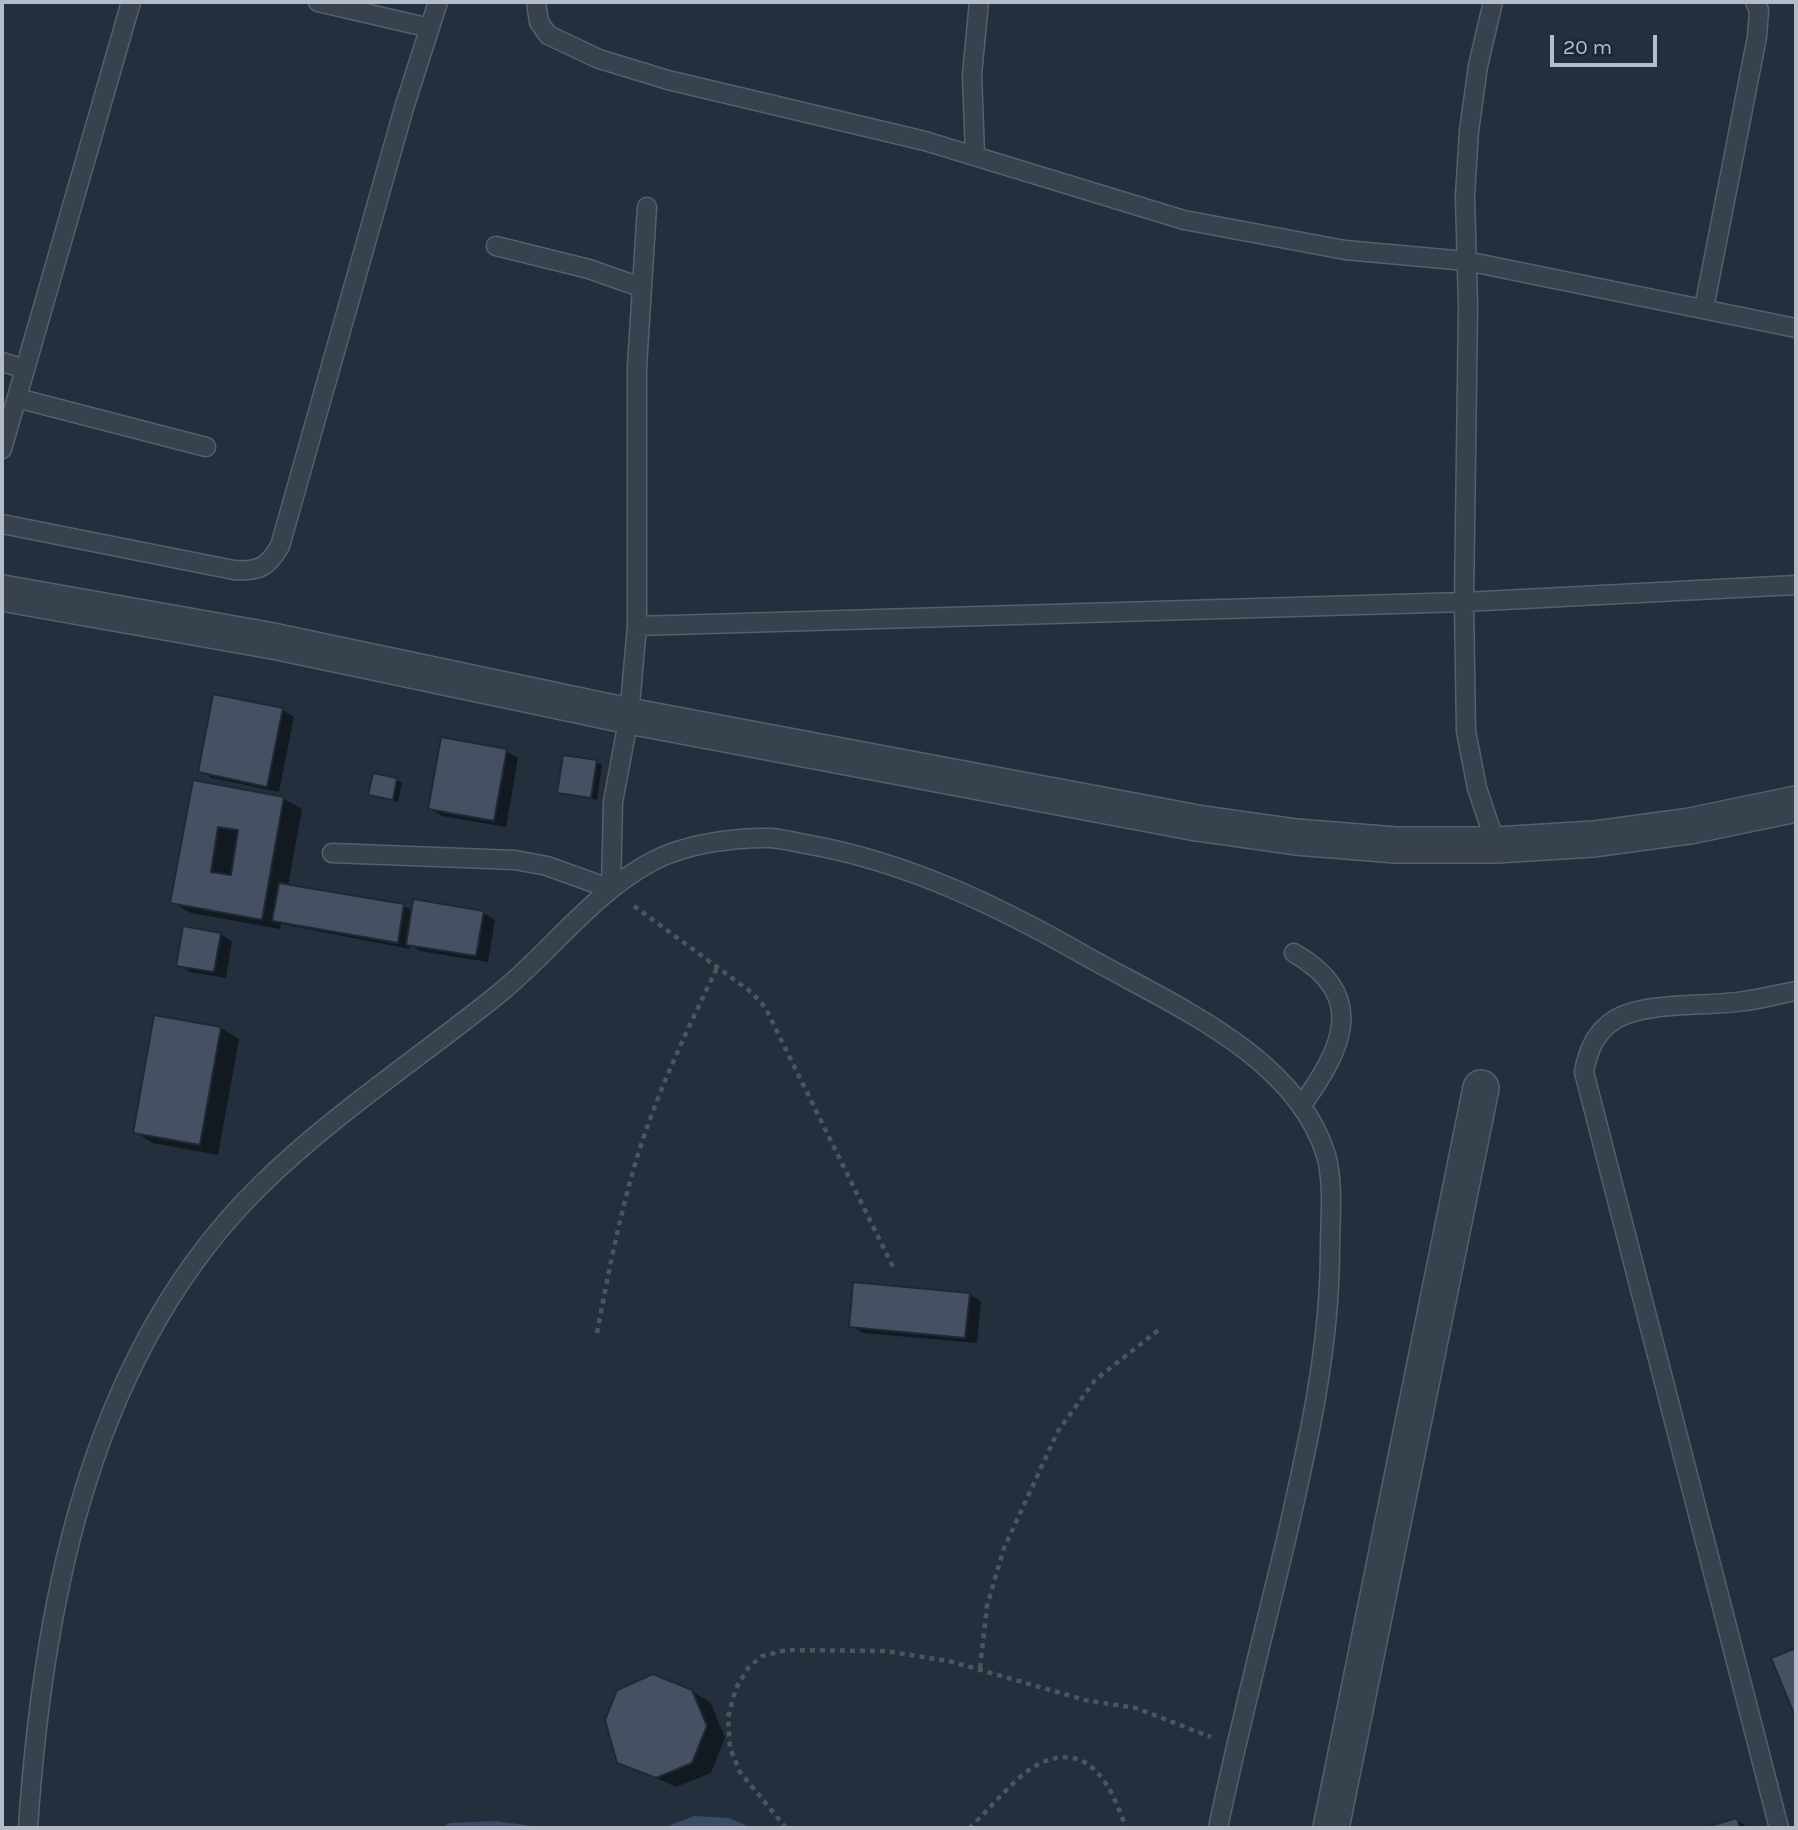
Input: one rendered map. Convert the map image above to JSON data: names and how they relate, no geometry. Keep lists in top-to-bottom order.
{
  "scale_bar": "20 m"
}
